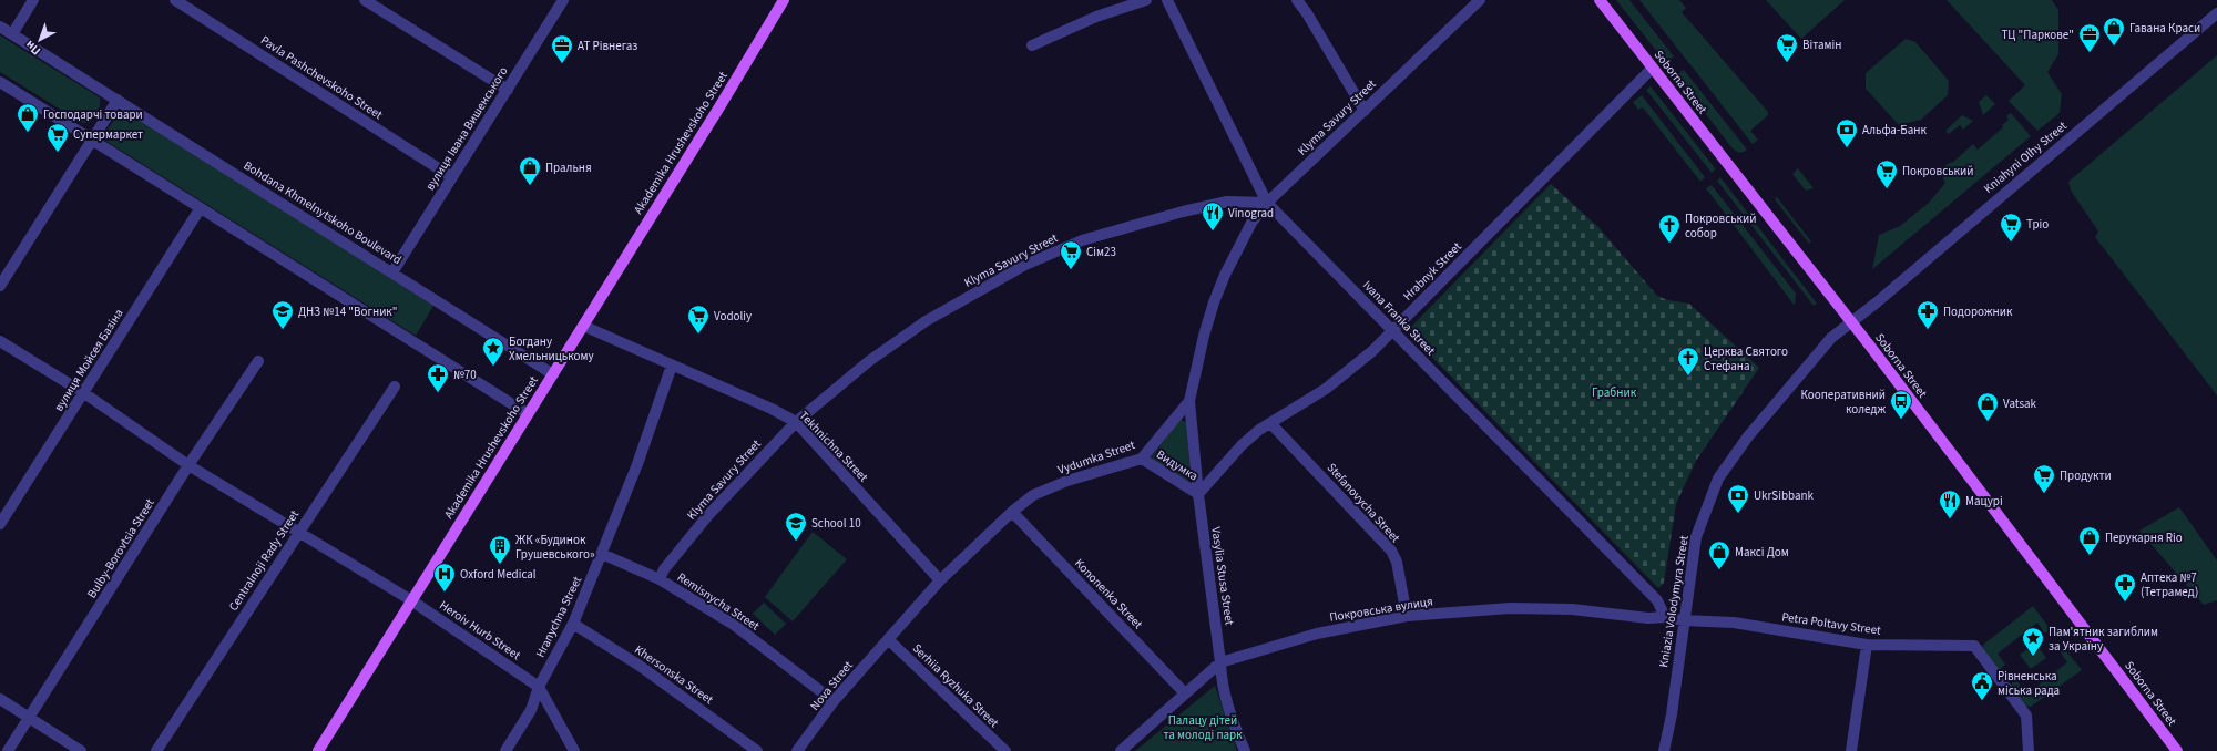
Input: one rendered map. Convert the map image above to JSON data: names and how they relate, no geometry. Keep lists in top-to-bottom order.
{
  "streets": {
    "main road": ["Soborna Street", "Akademika Hrushevskoho Street"],
    "street": [
      "Pavla Pashchevskoho Street",
      "Klyma Savury Street",
      "вулиця Івана Вишенського",
      "Kniahyni Olhy Street",
      "Bohdana Khmelnytskoho Boulevard",
      "Hrabnyk Street",
      "Ivana Franka Street",
      "вулиця Мойсея Базіна",
      "Tekhnichna Street",
      "Vydumka Street",
      "Видумка",
      "Stefanovycha Street",
      "Bulby-Borovtsia Street",
      "Centralnoji Rady Street",
      "Vasylia Stusa Street",
      "Kononenka Street",
      "Remisnycha Street",
      "Kniazia Volodymyra Street",
      "Покровська вулиця",
      "Hranychna Street",
      "Petra Poltavy Street",
      "Heroiv Hurb Street",
      "Khersonska Street",
      "Nova Street",
      "Serhiia Ryzhuka Street"
    ]
  },
  "crossings": [
    ["Pavla Pashchevskoho Street", "вулиця Івана Вишенського"],
    ["Soborna Street", "Kniahyni Olhy Street"],
    ["Soborna Street", "Hrabnyk Street"],
    ["Soborna Street", "Kniazia Volodymyra Street"],
    ["Klyma Savury Street", "Ivana Franka Street"],
    ["Klyma Savury Street", "Tekhnichna Street"],
    ["Klyma Savury Street", "Vydumka Street"],
    ["Klyma Savury Street", "Remisnycha Street"],
    ["вулиця Івана Вишенського", "Bohdana Khmelnytskoho Boulevard"],
    ["Akademika Hrushevskoho Street", "Bohdana Khmelnytskoho Boulevard"],
    ["Akademika Hrushevskoho Street", "Tekhnichna Street"],
    ["Akademika Hrushevskoho Street", "Heroiv Hurb Street"],
    ["Kniahyni Olhy Street", "Kniazia Volodymyra Street"],
    ["Hrabnyk Street", "Ivana Franka Street"],
    ["Hrabnyk Street", "Видумка"],
    ["Hrabnyk Street", "Stefanovycha Street"],
    ["Hrabnyk Street", "Vasylia Stusa Street"],
    ["Ivana Franka Street", "Vydumka Street"],
    ["Ivana Franka Street", "Покровська вулиця"],
    ["вулиця Мойсея Базіна", "Heroiv Hurb Street"],
    ["Tekhnichna Street", "Vydumka Street"],
    ["Tekhnichna Street", "Hranychna Street"],
    ["Vydumka Street", "Видумка"],
    ["Vydumka Street", "Vasylia Stusa Street"],
    ["Vydumka Street", "Kononenka Street"],
    ["Vydumka Street", "Nova Street"],
    ["Vydumka Street", "Serhiia Ryzhuka Street"],
    ["Видумка", "Vasylia Stusa Street"],
    ["Stefanovycha Street", "Покровська вулиця"],
    ["Bulby-Borovtsia Street", "Heroiv Hurb Street"],
    ["Centralnoji Rady Street", "Heroiv Hurb Street"],
    ["Vasylia Stusa Street", "Покровська вулиця"],
    ["Kononenka Street", "Покровська вулиця"],
    ["Remisnycha Street", "Hranychna Street"],
    ["Remisnycha Street", "Nova Street"],
    ["Kniazia Volodymyra Street", "Покровська вулиця"],
    ["Kniazia Volodymyra Street", "Petra Poltavy Street"],
    ["Покровська вулиця", "Petra Poltavy Street"],
    ["Hranychna Street", "Heroiv Hurb Street"],
    ["Hranychna Street", "Khersonska Street"],
    ["Nova Street", "Serhiia Ryzhuka Street"]
  ],
  "parks": ["Грабник", "Палацу дітей та молоді парк"],
  "places": {
    "shop": [
      "Гавана Краси",
      "Господарчі товари",
      "Пральня",
      "Vatsak",
      "Перукарня Rio",
      "Максі Дом"
    ],
    "office": ["ТЦ \"Паркове\"", "АТ Рівнегаз"],
    "supermarket": [
      "Вітамін",
      "Супермаркет",
      "Покровський",
      "Тріо",
      "Сім23",
      "Vodoliy",
      "Продукти"
    ],
    "bank": ["Альфа-Банк", "UkrSibbank"],
    "restaurant": ["Vinograd", "Мацурі"],
    "church": ["Покровський собор", "Церква Святого Стефана"],
    "school or university": ["ДНЗ №14 \"Вогник\"", "School 10"],
    "pharmacy": ["Подорожник", "№70", "Аптека №7 (Тетрамед)"],
    "place": ["Богдану Хмельницькому", "Пам'ятник загиблим за Україну"],
    "bus stop": ["Кооперативний коледж"],
    "building": ["ЖК «Будинок Грушевського»"],
    "hospital": ["Oxford Medical"],
    "public building": ["Рівненська міська рада"]
  },
  "north": "bottom left"
}
